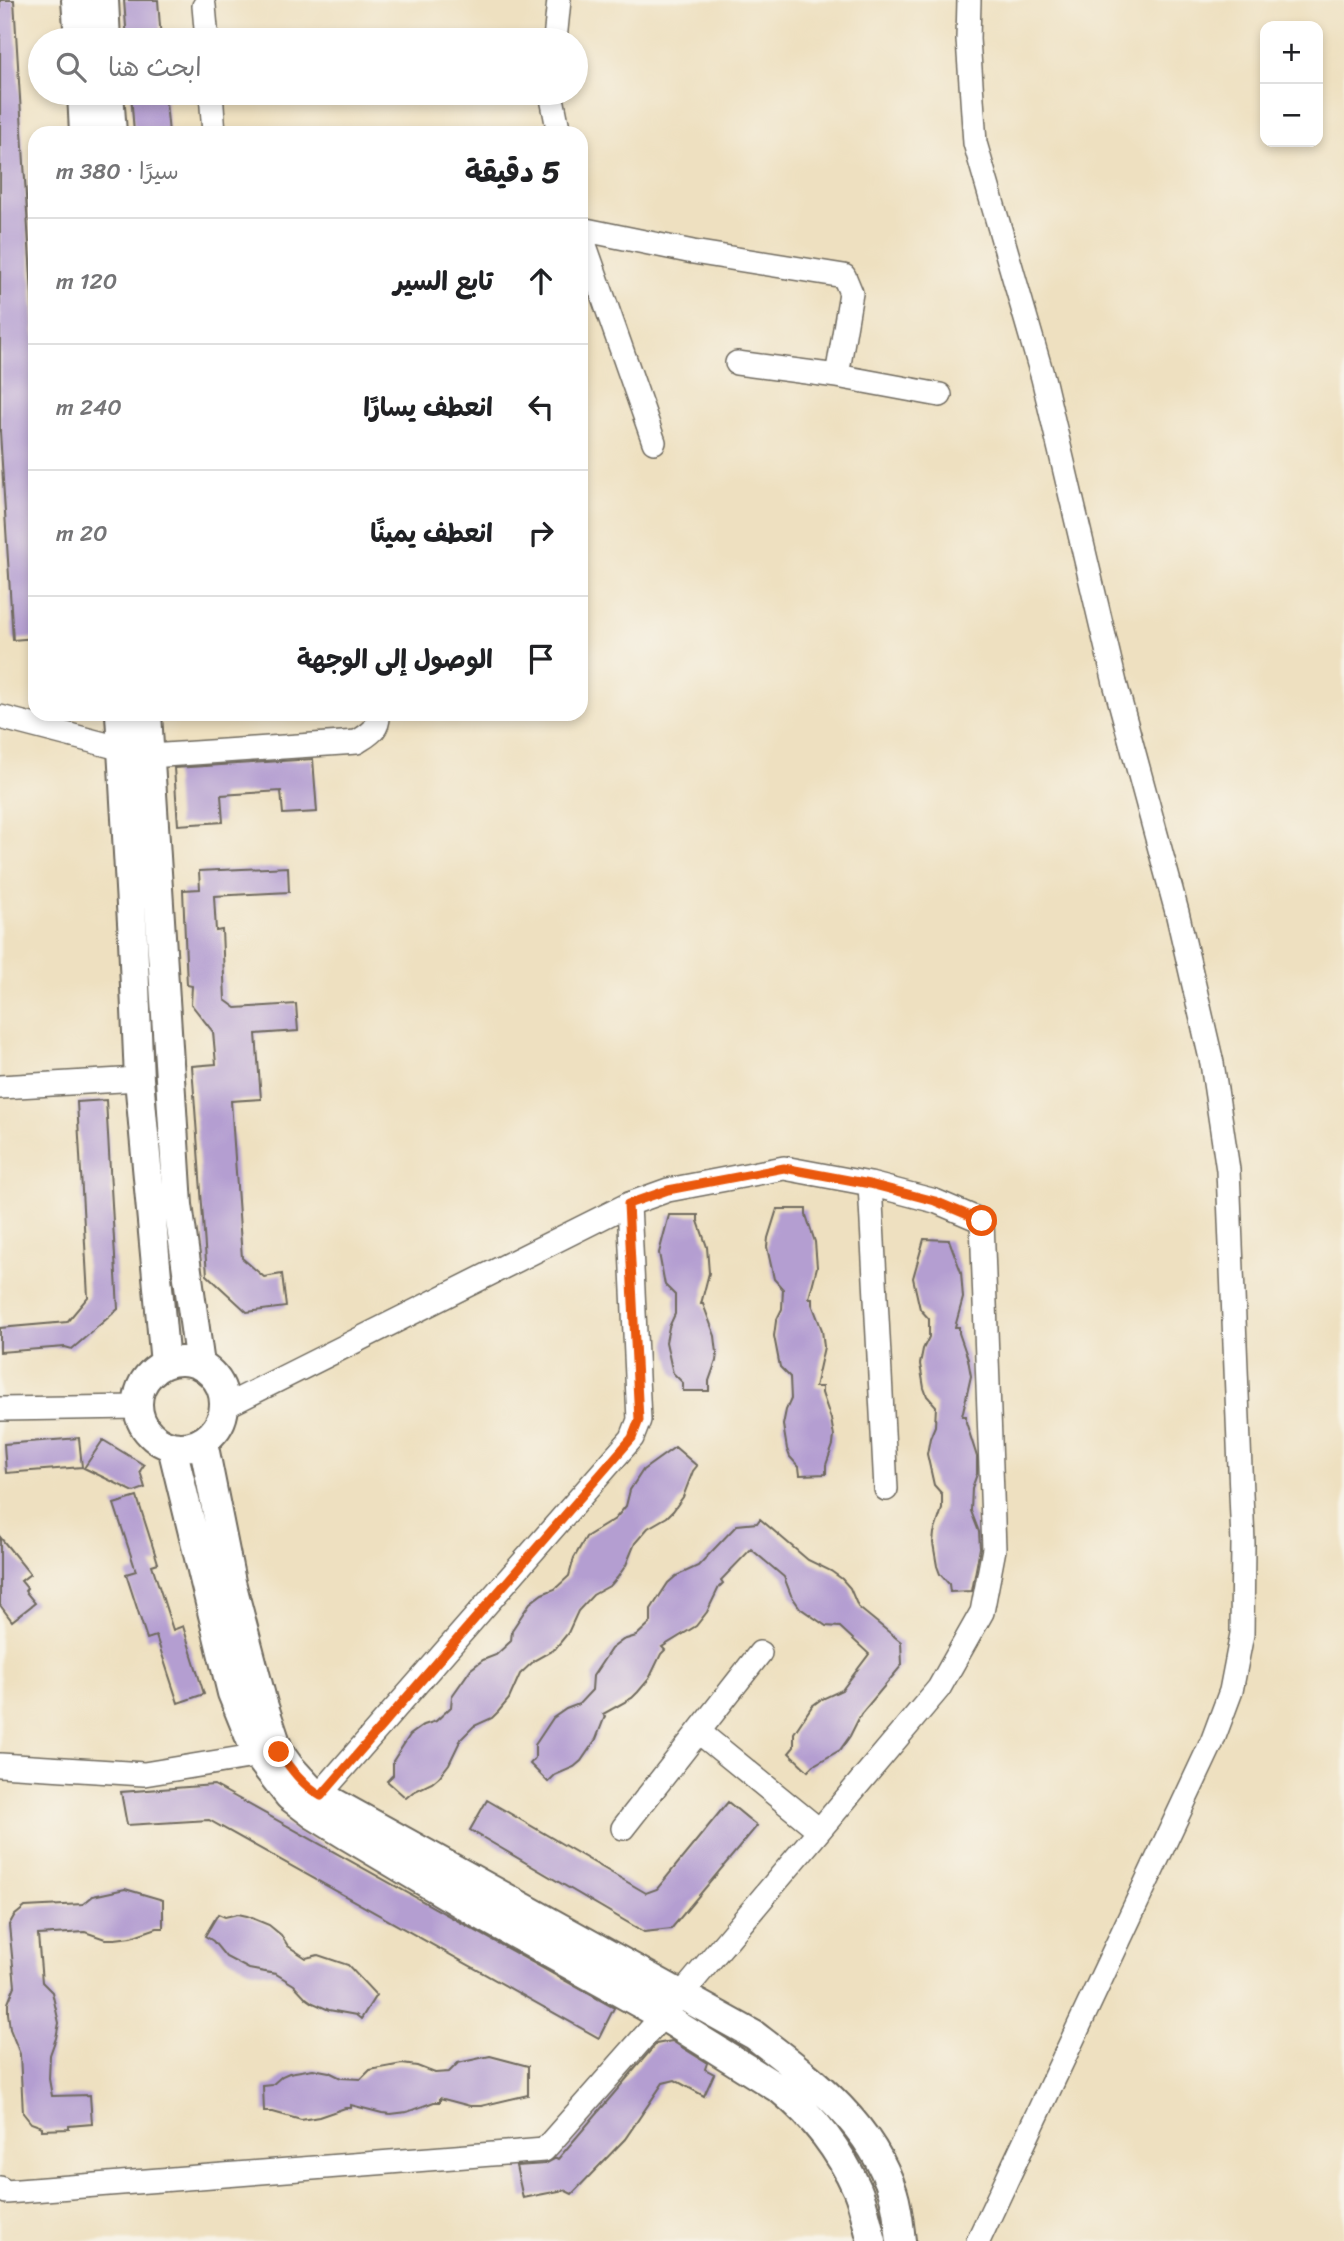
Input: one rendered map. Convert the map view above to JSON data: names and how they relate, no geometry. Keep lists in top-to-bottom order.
{
  "page": {
    "map_buttons": ["+", "−"],
    "search": "ابحث هنا",
    "heading": ["5 دقيقة", "سيرًا · 380 m"],
    "list": [
      ["تابع السير", "120 m"],
      ["انعطف يسارًا", "240 m"],
      ["انعطف يمينًا", "20 m"],
      "الوصول إلى الوجهة"
    ]
  }
}
